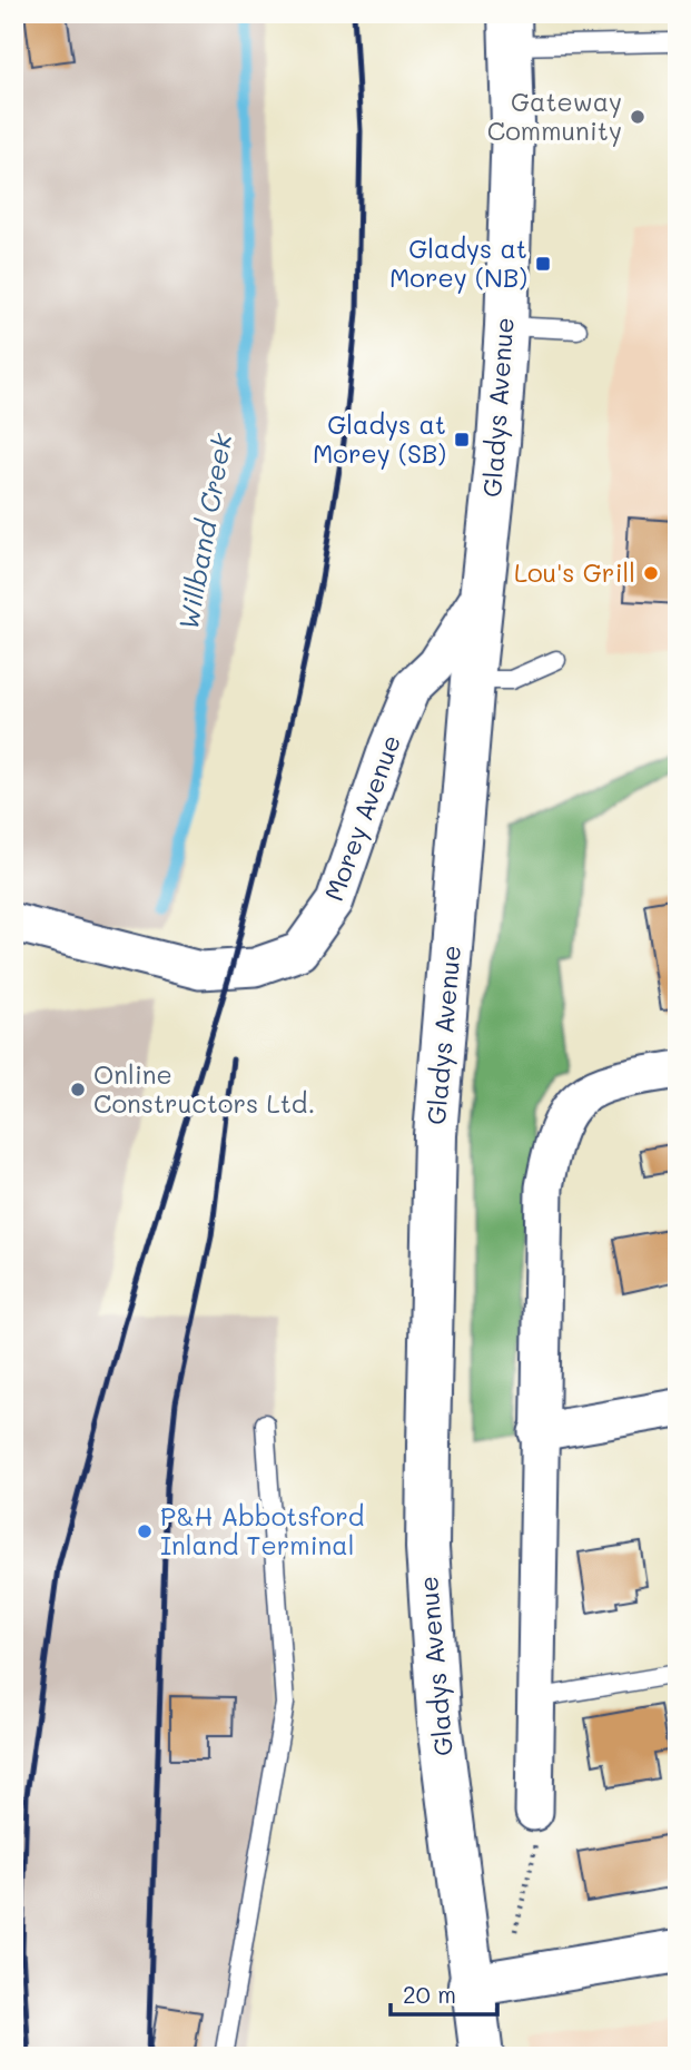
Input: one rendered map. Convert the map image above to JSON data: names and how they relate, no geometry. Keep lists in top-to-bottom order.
{
  "streets": {
    "main road": ["Gladys Avenue"],
    "street": ["Morey Avenue"]
  },
  "crossings": [
    ["Gladys Avenue", "Morey Avenue"]
  ],
  "water": ["Willband Creek"],
  "places": {
    "other": [
      "Gateway Community",
      "Lou's Grill",
      "Online Constructors Ltd.",
      "P&H Abbotsford Inland Terminal"
    ],
    "transit": ["Gladys at Morey (NB)", "Gladys at Morey (SB)"]
  },
  "scale_bar": "20 m"
}
